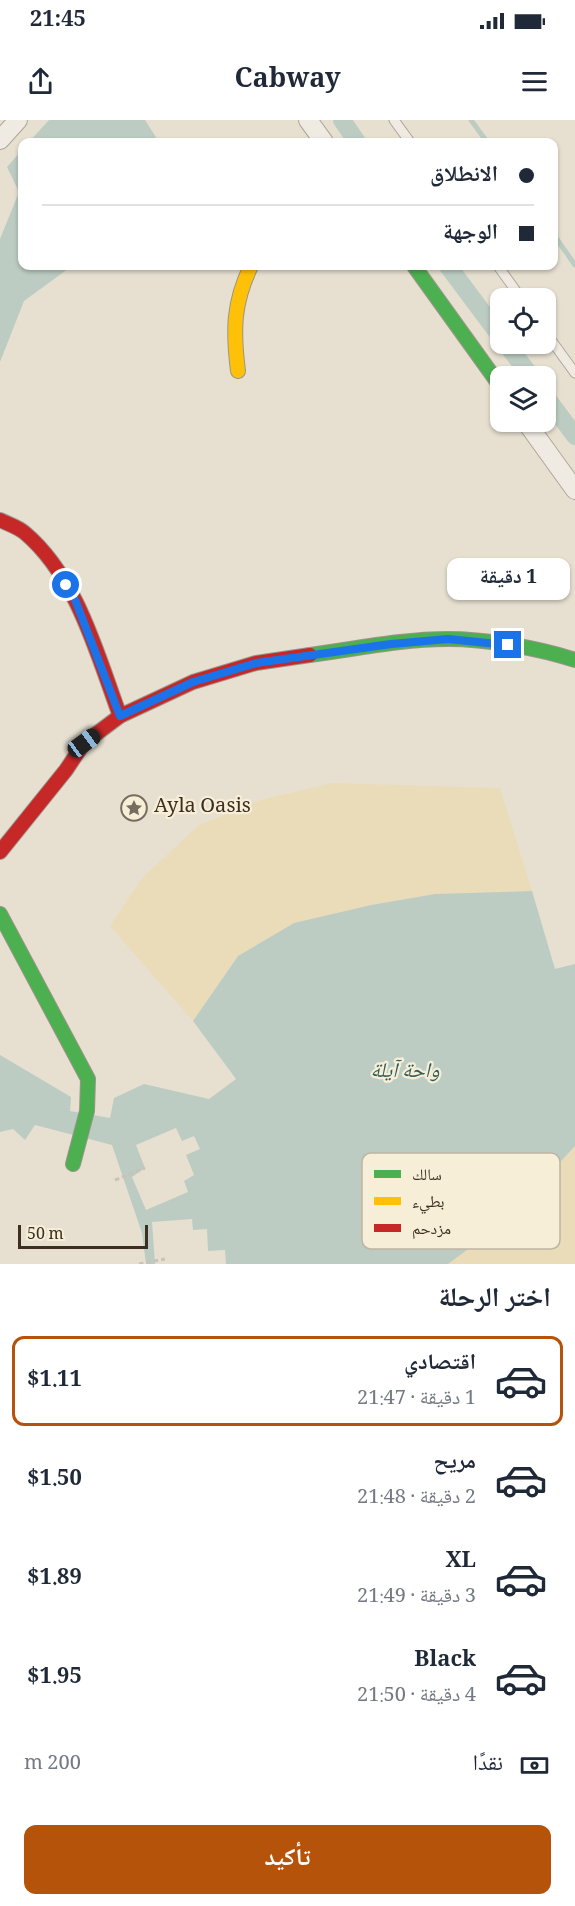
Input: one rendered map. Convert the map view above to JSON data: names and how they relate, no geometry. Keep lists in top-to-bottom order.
{
  "water": ["واحة آيلة"],
  "places": {
    "place": ["Ayla Oasis"]
  },
  "legend": ["سالك", "بطيء", "مزدحم"],
  "scale_bar": "50 m",
  "page": {
    "status": "21:45",
    "header": "Cabway",
    "banner": ["الانطلاق", "الوجهة"],
    "bubble": "1 دقيقة",
    "scale": "50 m",
    "heading": "اختر الرحلة",
    "list": [
      {
        "name": "اقتصادي",
        "note": "1 دقيقة · 21:47",
        "value": "$1.11"
      },
      {
        "name": "مريح",
        "note": "2 دقيقة · 21:48",
        "value": "$1.50"
      },
      {
        "name": "XL",
        "note": "3 دقيقة · 21:49",
        "value": "$1.89"
      },
      {
        "name": "Black",
        "note": "4 دقيقة · 21:50",
        "value": "$1.95"
      }
    ],
    "pay": ["نقدًا", "200 m"],
    "buttons": "تأكيد"
  }
}
